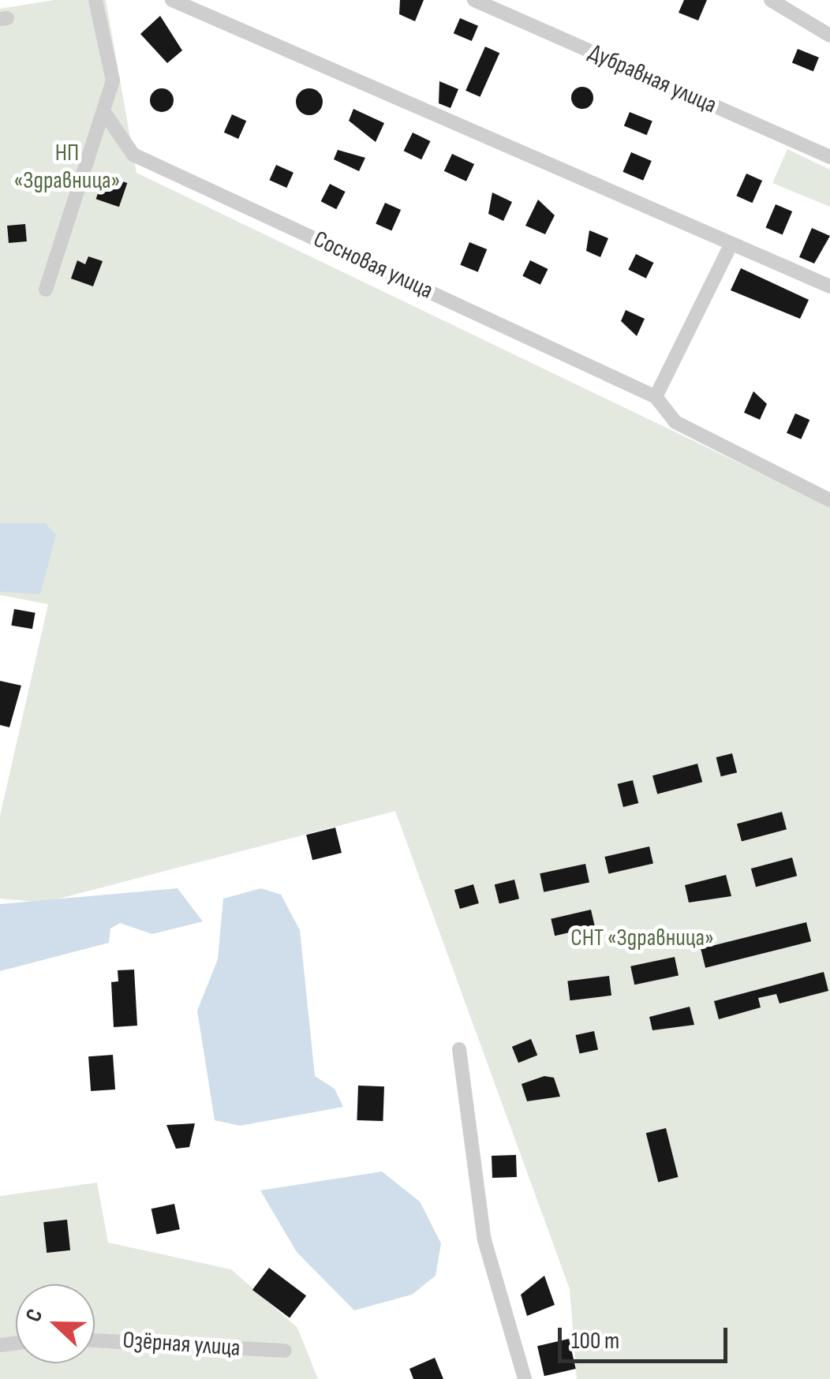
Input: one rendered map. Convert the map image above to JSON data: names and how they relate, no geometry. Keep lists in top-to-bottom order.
{
  "streets": {
    "street": ["Дубравная улица", "Сосновая улица", "Озёрная улица"]
  },
  "parks": ["НП «Здравница»", "СНТ «Здравница»"],
  "scale_bar": "100 m",
  "north": "left"
}
